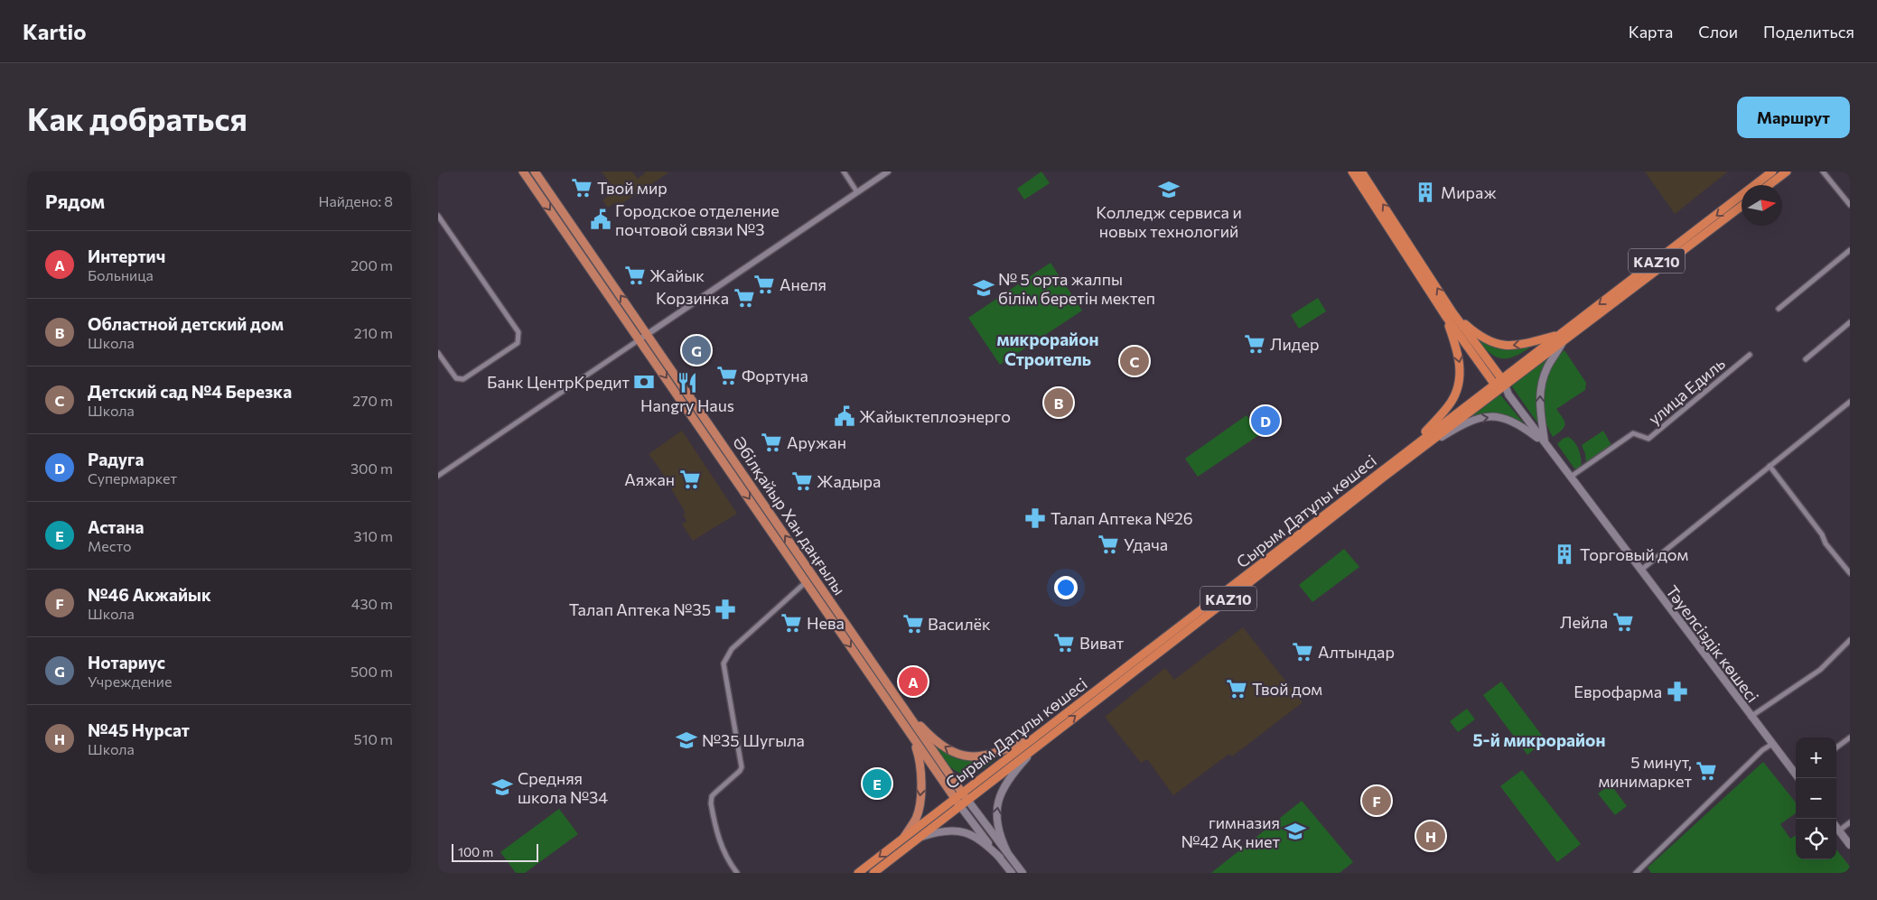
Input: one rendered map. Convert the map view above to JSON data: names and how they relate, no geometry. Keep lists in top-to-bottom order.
{
  "streets": {
    "highway": ["KAZ10", "Сырым Датұлы көшесі"],
    "main road": ["Әбілқайыр Хан даңғылы", "Тәуелсіздік көшесі"],
    "street": ["улица Едиль"]
  },
  "crossings": [
    ["улица Едиль", "Тәуелсіздік көшесі"],
    ["Сырым Датұлы көшесі", "Әбілқайыр Хан даңғылы"],
    ["Сырым Датұлы көшесі", "Тәуелсіздік көшесі"]
  ],
  "districts": ["микрорайон Строитель", "5-й микрорайон"],
  "places": {
    "supermarket": [
      "Твой мир",
      "Жайык",
      "Анеля",
      "Корзинка",
      "Лидер",
      "Фортуна",
      "Аружан",
      "Аяжан",
      "Жадыра",
      "Удача",
      "Лейла",
      "Нева",
      "Василёк",
      "Виват",
      "Алтындар",
      "Твой дом",
      "5 минут, минимаркет"
    ],
    "school or university": [
      "Колледж сервиса и новых технологий",
      "№ 5 орта жалпы білім беретін мектеп",
      "№35 Шугыла",
      "Средняя школа №34",
      "гимназия №42 Ақ ниет"
    ],
    "building": ["Мираж", "Торговый дом"],
    "public building": ["Городское отделение почтовой связи №3", "Жайыктеплоэнерго"],
    "bank": ["Банк ЦентрКредит"],
    "restaurant": ["Hangry Haus"],
    "pharmacy": ["Талап Аптека №26", "Талап Аптека №35", "Еврофарма"]
  },
  "scale_bar": "100 m",
  "north": "right",
  "page": {
    "header": "Kartio",
    "nav": ["Карта", "Слои", "Поделиться"],
    "buttons": "Маршрут",
    "title": "Как добраться",
    "heading": ["Рядом", "Найдено: 8"],
    "list": [
      {
        "mark": "A",
        "name": "Интертич",
        "note": "Больница",
        "value": "200 m"
      },
      {
        "mark": "B",
        "name": "Областной детский дом",
        "note": "Школа",
        "value": "210 m"
      },
      {
        "mark": "C",
        "name": "Детский сад №4 Березка",
        "note": "Школа",
        "value": "270 m"
      },
      {
        "mark": "D",
        "name": "Радуга",
        "note": "Супермаркет",
        "value": "300 m"
      },
      {
        "mark": "E",
        "name": "Астана",
        "note": "Место",
        "value": "310 m"
      },
      {
        "mark": "F",
        "name": "№46 Акжайык",
        "note": "Школа",
        "value": "430 m"
      },
      {
        "mark": "G",
        "name": "Нотариус",
        "note": "Учреждение",
        "value": "500 m"
      },
      {
        "mark": "H",
        "name": "№45 Нурсат",
        "note": "Школа",
        "value": "510 m"
      }
    ],
    "pins": [
      "G",
      "C",
      "B",
      "D",
      "A",
      "E",
      "F",
      "H"
    ],
    "map_buttons": ["+", "−"],
    "scale": "100 m"
  }
}
